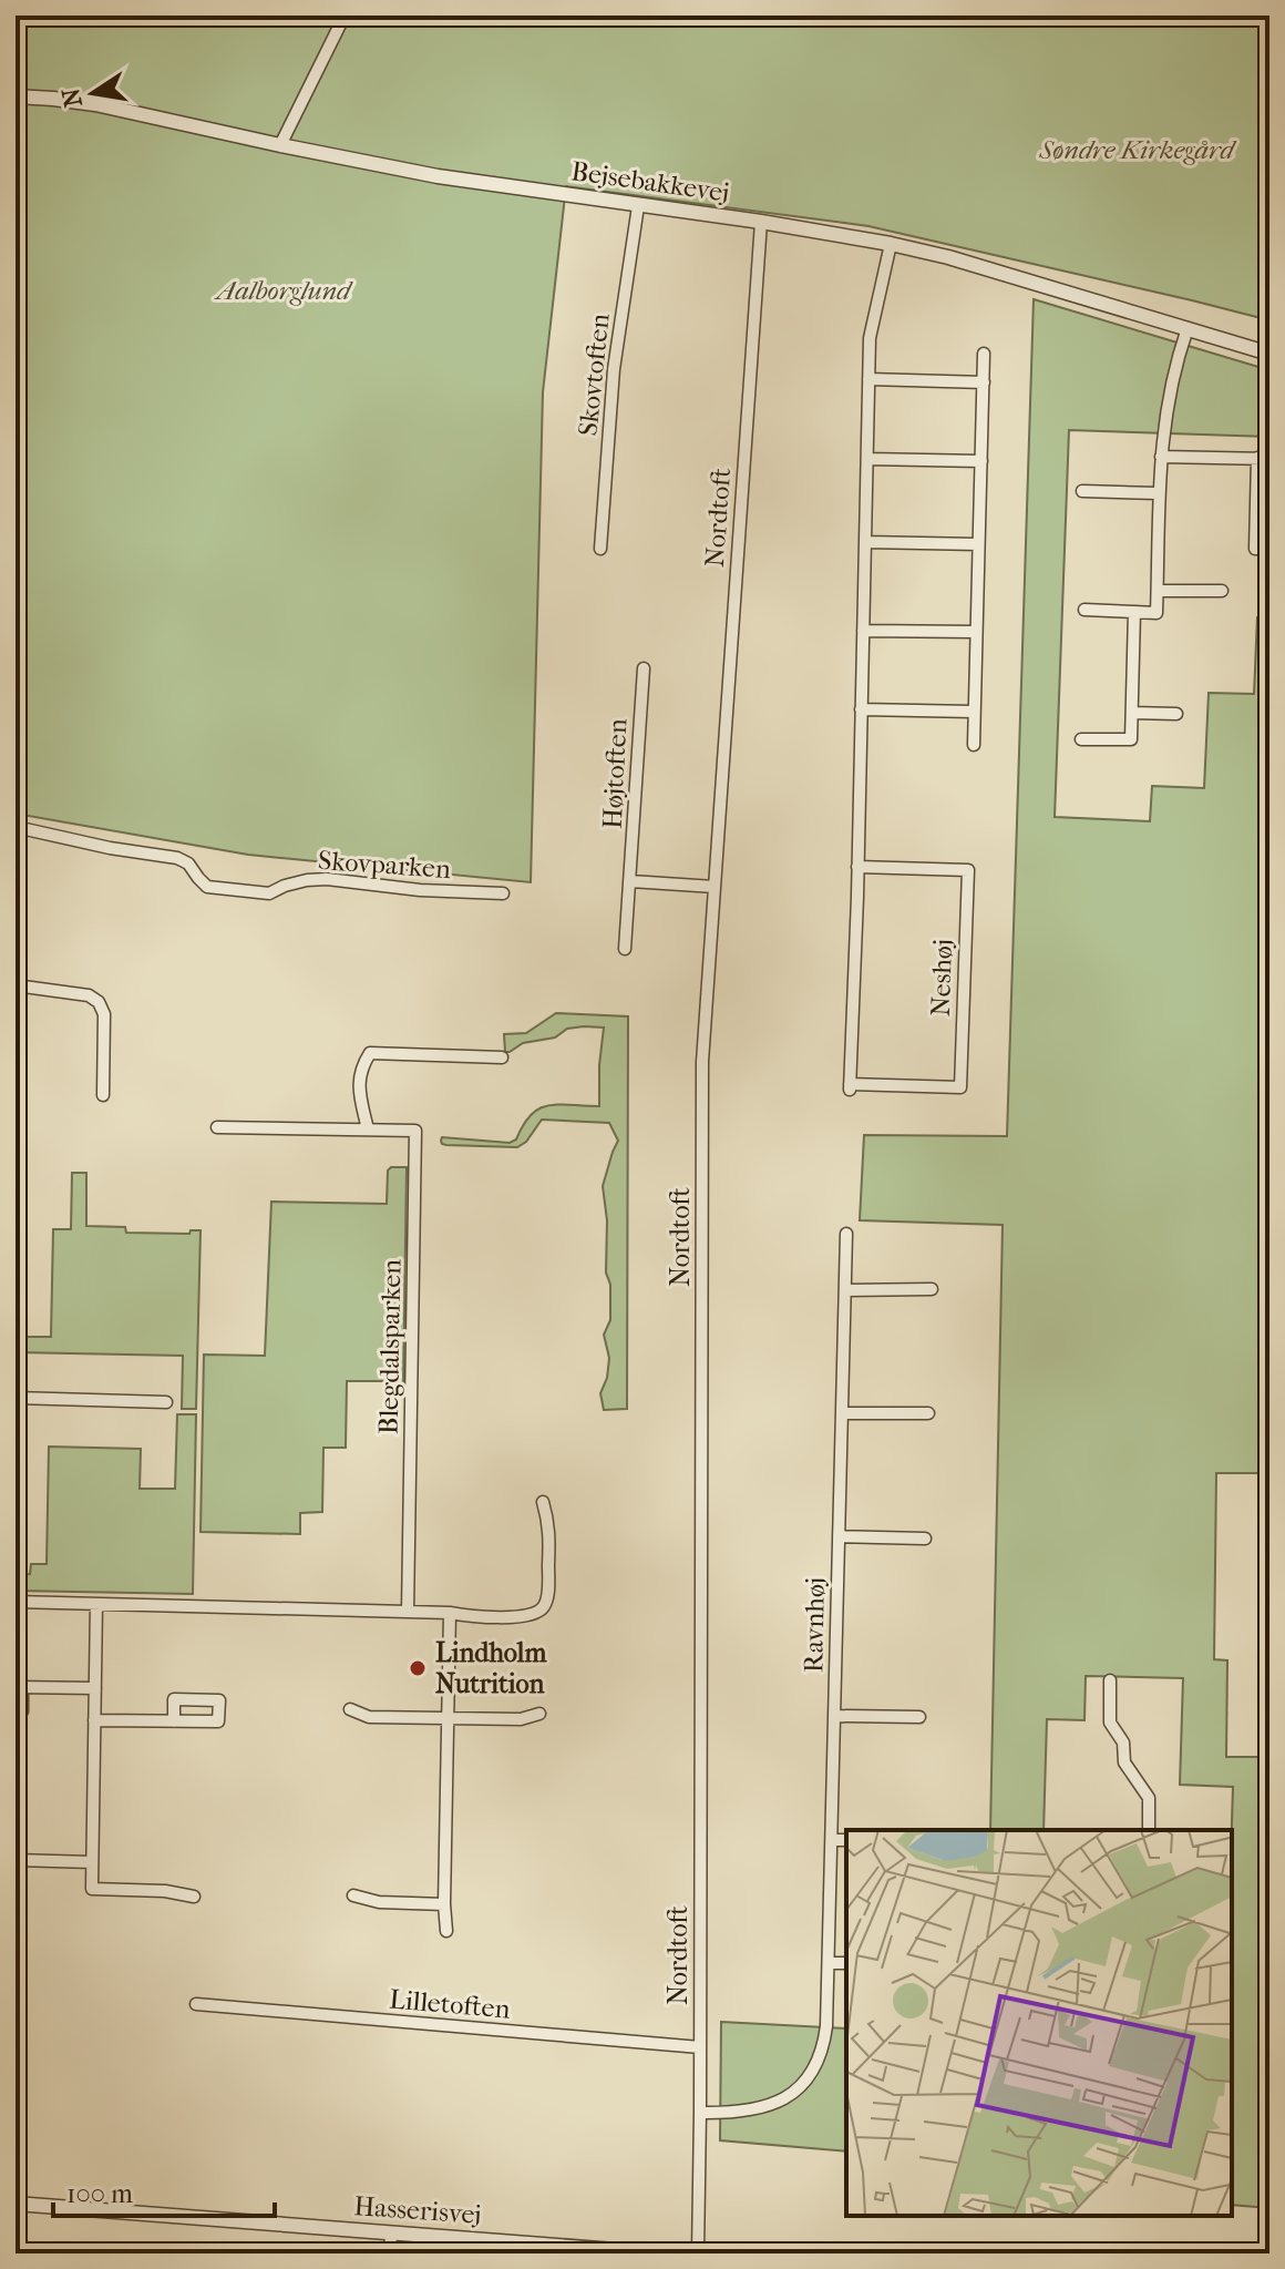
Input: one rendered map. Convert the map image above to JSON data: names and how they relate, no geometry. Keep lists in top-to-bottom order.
{
  "streets": {
    "street": [
      "Bejsebakkevej",
      "Skovtoften",
      "Nordtoft",
      "Højtoften",
      "Skovparken",
      "Neshøj",
      "Blegdalsparken",
      "Ravnhøj",
      "Lilletoften",
      "Hasserisvej"
    ]
  },
  "crossings": [
    ["Bejsebakkevej", "Skovtoften"],
    ["Bejsebakkevej", "Nordtoft"],
    ["Bejsebakkevej", "Neshøj"],
    ["Nordtoft", "Ravnhøj"],
    ["Nordtoft", "Lilletoften"]
  ],
  "parks": ["Søndre Kirkegård", "Aalborglund"],
  "places": ["Lindholm Nutrition"],
  "scale_bar": "100 m",
  "north": "left"
}
